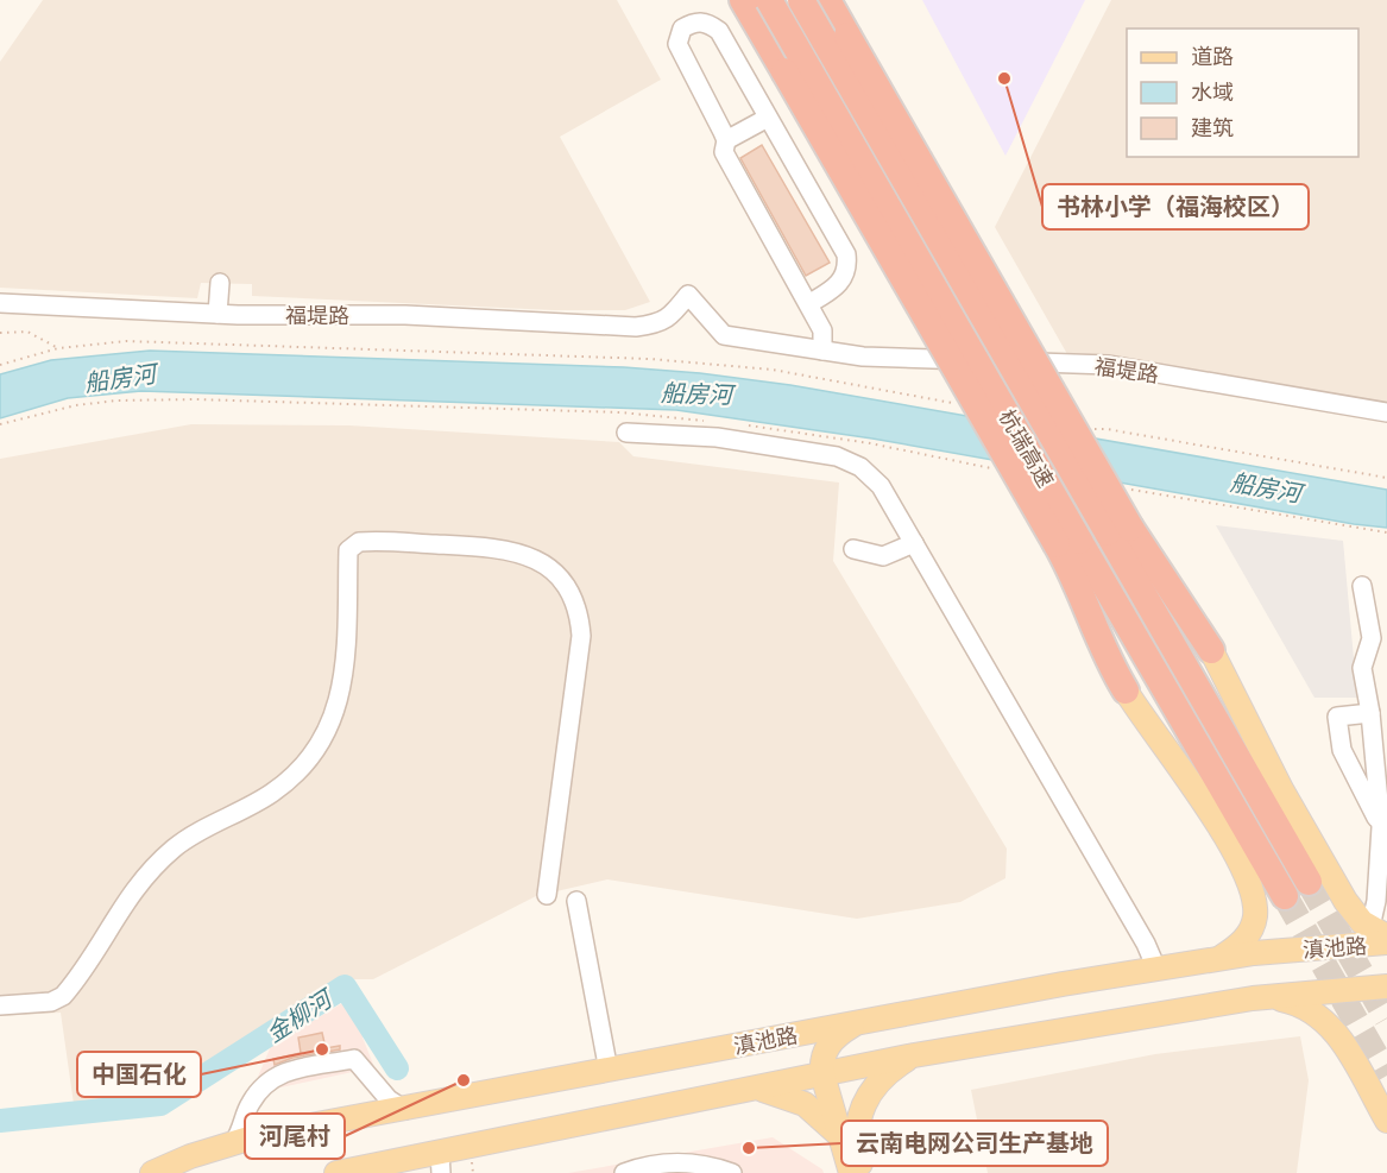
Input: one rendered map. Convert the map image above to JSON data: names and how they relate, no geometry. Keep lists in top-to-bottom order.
{
  "streets": {
    "highway": ["杭瑞高速"],
    "main road": ["滇池路"],
    "street": ["福堤路"]
  },
  "water": ["船房河", "金柳河"],
  "places": [
    "书林小学（福海校区）",
    "中国石化",
    "河尾村",
    "云南电网公司生产基地"
  ],
  "legend": ["道路", "水域", "建筑"]
}
